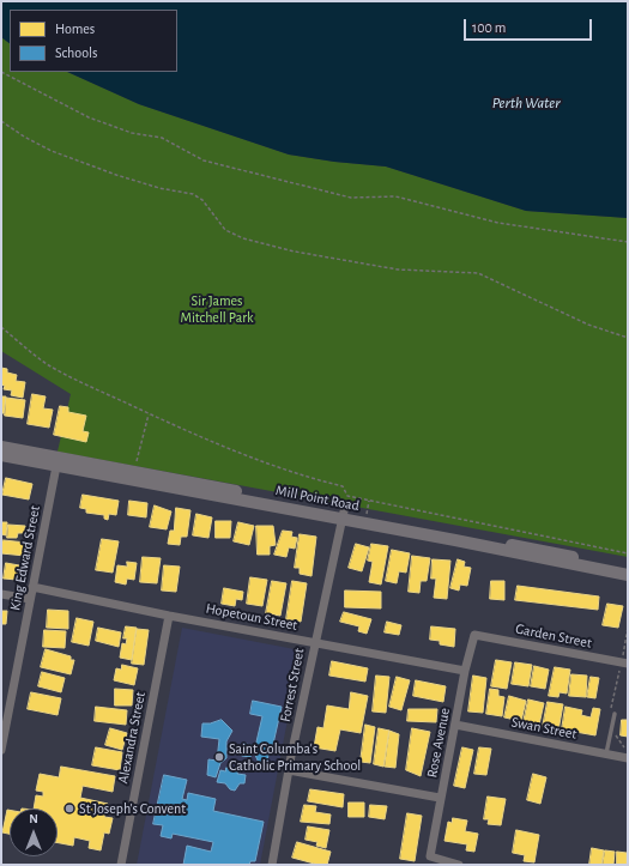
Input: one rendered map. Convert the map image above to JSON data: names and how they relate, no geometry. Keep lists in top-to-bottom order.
{
  "streets": {
    "main road": ["Mill Point Road"],
    "street": [
      "King Edward Street",
      "Hopetoun Street",
      "Garden Street",
      "Forrest Street",
      "Swan Street",
      "Alexandra Street",
      "Rose Avenue"
    ]
  },
  "crossings": [
    ["Mill Point Road", "King Edward Street"],
    ["Mill Point Road", "Forrest Street"],
    ["King Edward Street", "Hopetoun Street"],
    ["Hopetoun Street", "Forrest Street"],
    ["Hopetoun Street", "Alexandra Street"],
    ["Hopetoun Street", "Rose Avenue"],
    ["Garden Street", "Rose Avenue"],
    ["Swan Street", "Rose Avenue"]
  ],
  "water": ["Perth Water"],
  "parks": ["Sir James Mitchell Park"],
  "places": ["Saint Columba's Catholic Primary School", "St Joseph’s Convent"],
  "legend": ["Homes", "Schools"],
  "scale_bar": "100 m",
  "north": "top"
}
